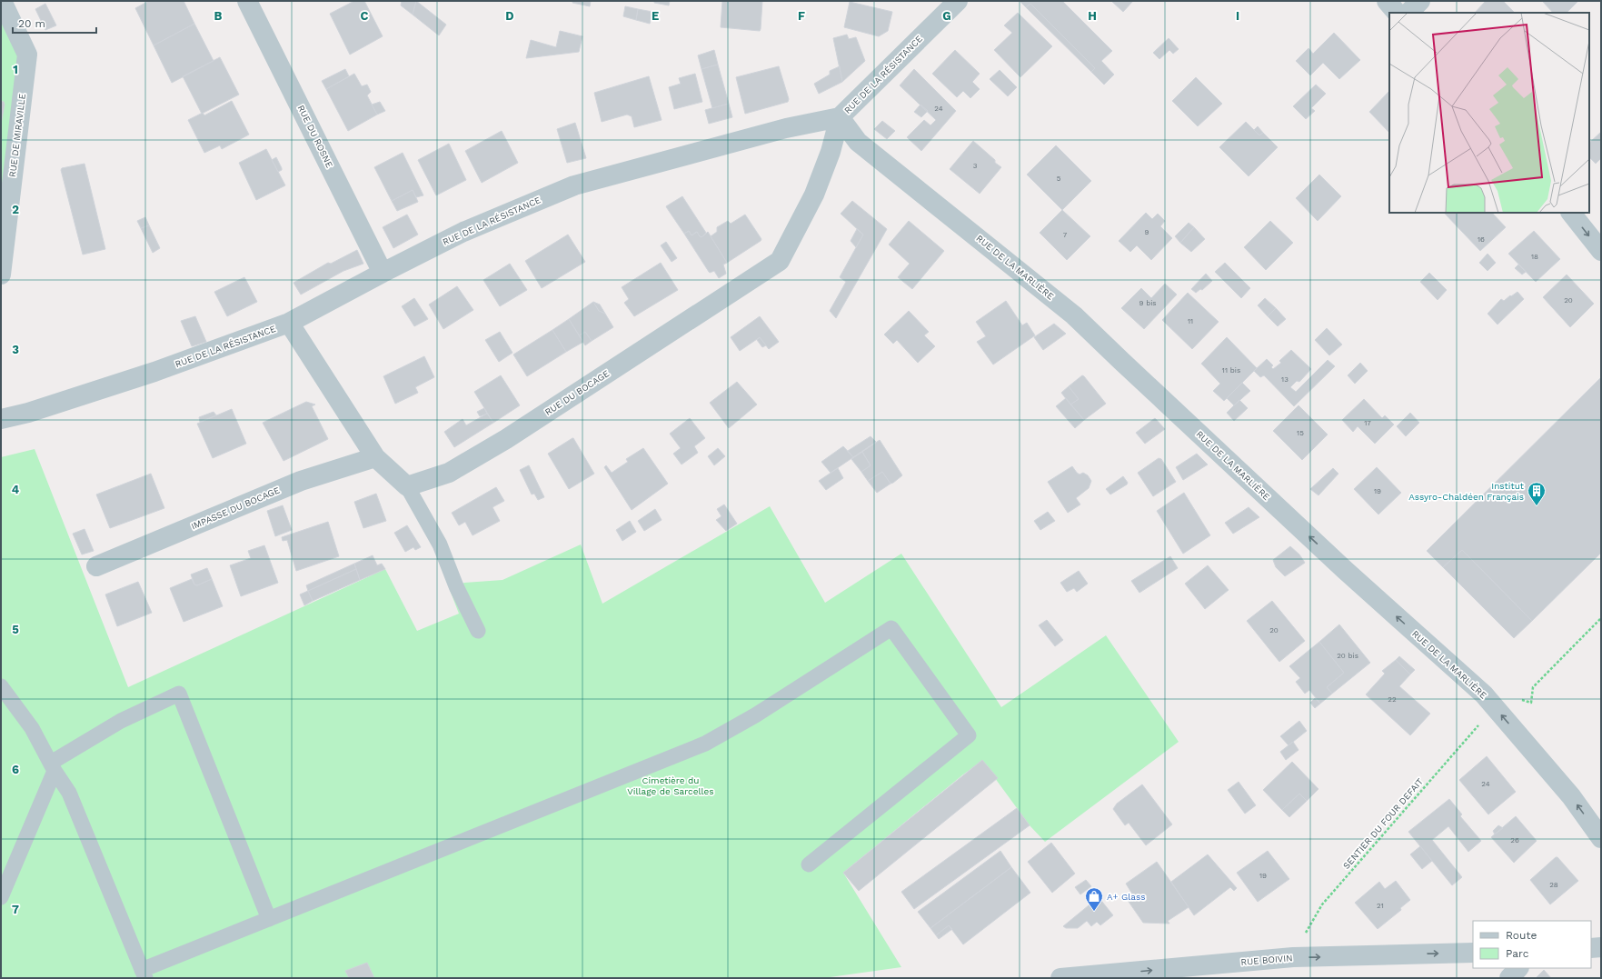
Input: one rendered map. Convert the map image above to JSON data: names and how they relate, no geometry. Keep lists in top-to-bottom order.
{
  "streets": {
    "street": [
      "RUE DE LA RÉSISTANCE",
      "RUE DE MIRAVILLE",
      "RUE DU ROSNE",
      "RUE DE LA MARLIÈRE",
      "RUE DU BOCAGE",
      "IMPASSE DU BOCAGE",
      "RUE BOIVIN"
    ],
    "path": ["SENTIER DU FOUR DEFAIT"]
  },
  "crossings": [
    ["RUE DE LA RÉSISTANCE", "RUE DU ROSNE"],
    ["RUE DE LA RÉSISTANCE", "RUE DE LA MARLIÈRE"],
    ["RUE DE LA RÉSISTANCE", "RUE DU BOCAGE"],
    ["RUE DE LA MARLIÈRE", "RUE DU BOCAGE"],
    ["RUE DE LA MARLIÈRE", "SENTIER DU FOUR DEFAIT"],
    ["SENTIER DU FOUR DEFAIT", "RUE BOIVIN"]
  ],
  "one_way": ["RUE DE LA MARLIÈRE", "RUE BOIVIN"],
  "parks": ["Cimetière du Village de Sarcelles"],
  "places": {
    "building": ["Institut Assyro-Chaldéen Français"],
    "shop": ["A+ Glass"]
  },
  "house_numbers": [
    "24",
    "3",
    "5",
    "9",
    "7",
    "16",
    "18",
    "20",
    "9 bis",
    "11",
    "11 bis",
    "13",
    "17",
    "15",
    "19",
    "20",
    "20 bis",
    "22",
    "24",
    "26",
    "19",
    "28",
    "21"
  ],
  "legend": ["Route", "Parc"],
  "scale_bar": "20 m",
  "grid": {
    "columns": [
      "B",
      "C",
      "D",
      "E",
      "F",
      "G",
      "H",
      "I"
    ],
    "rows": [
      "1",
      "2",
      "3",
      "4",
      "5",
      "6",
      "7"
    ]
  }
}
